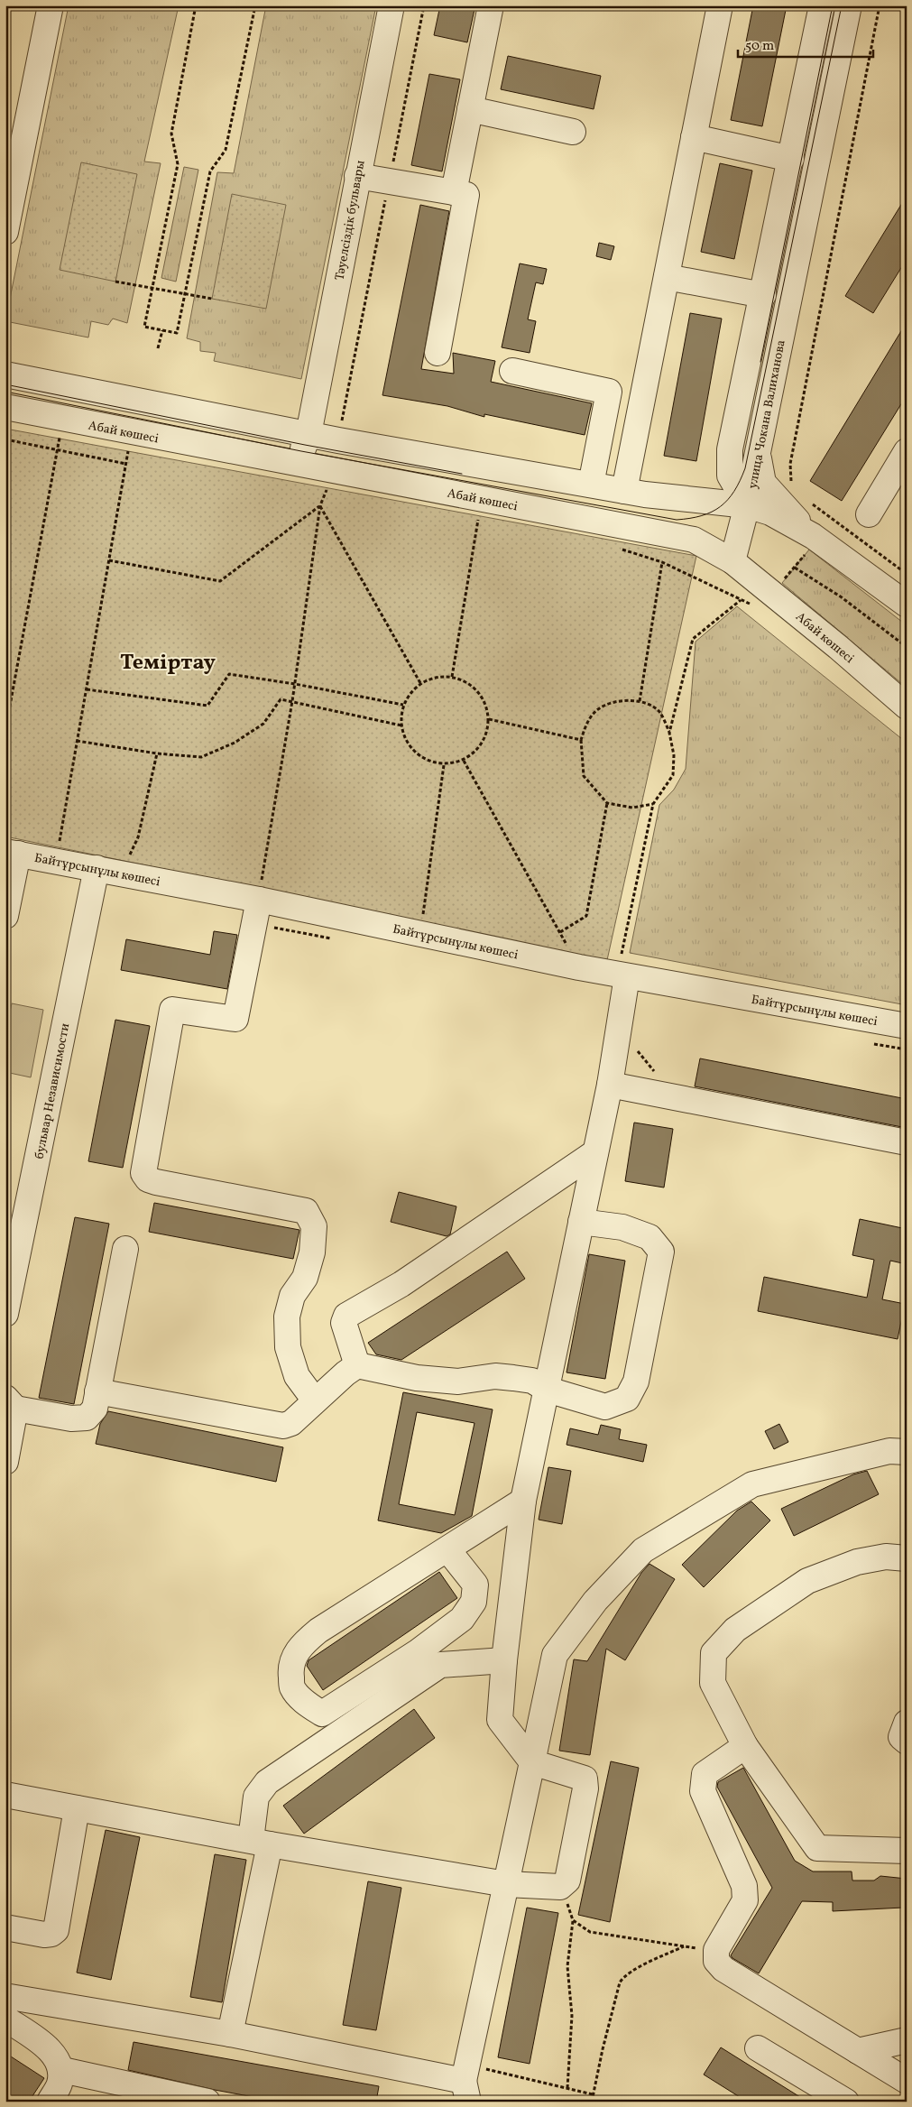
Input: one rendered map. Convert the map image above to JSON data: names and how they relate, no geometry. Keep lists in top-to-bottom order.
{
  "streets": {
    "street": [
      "Тәуелсіздік бульвары",
      "улица Чокана Валиханова",
      "Абай көшесі",
      "Байтұрсынұлы көшесі",
      "бульвар Независимости"
    ]
  },
  "crossings": [
    ["Тәуелсіздік бульвары", "Абай көшесі"],
    ["Байтұрсынұлы көшесі", "бульвар Независимости"]
  ],
  "districts": ["Теміртау"],
  "scale_bar": "50 m"
}
